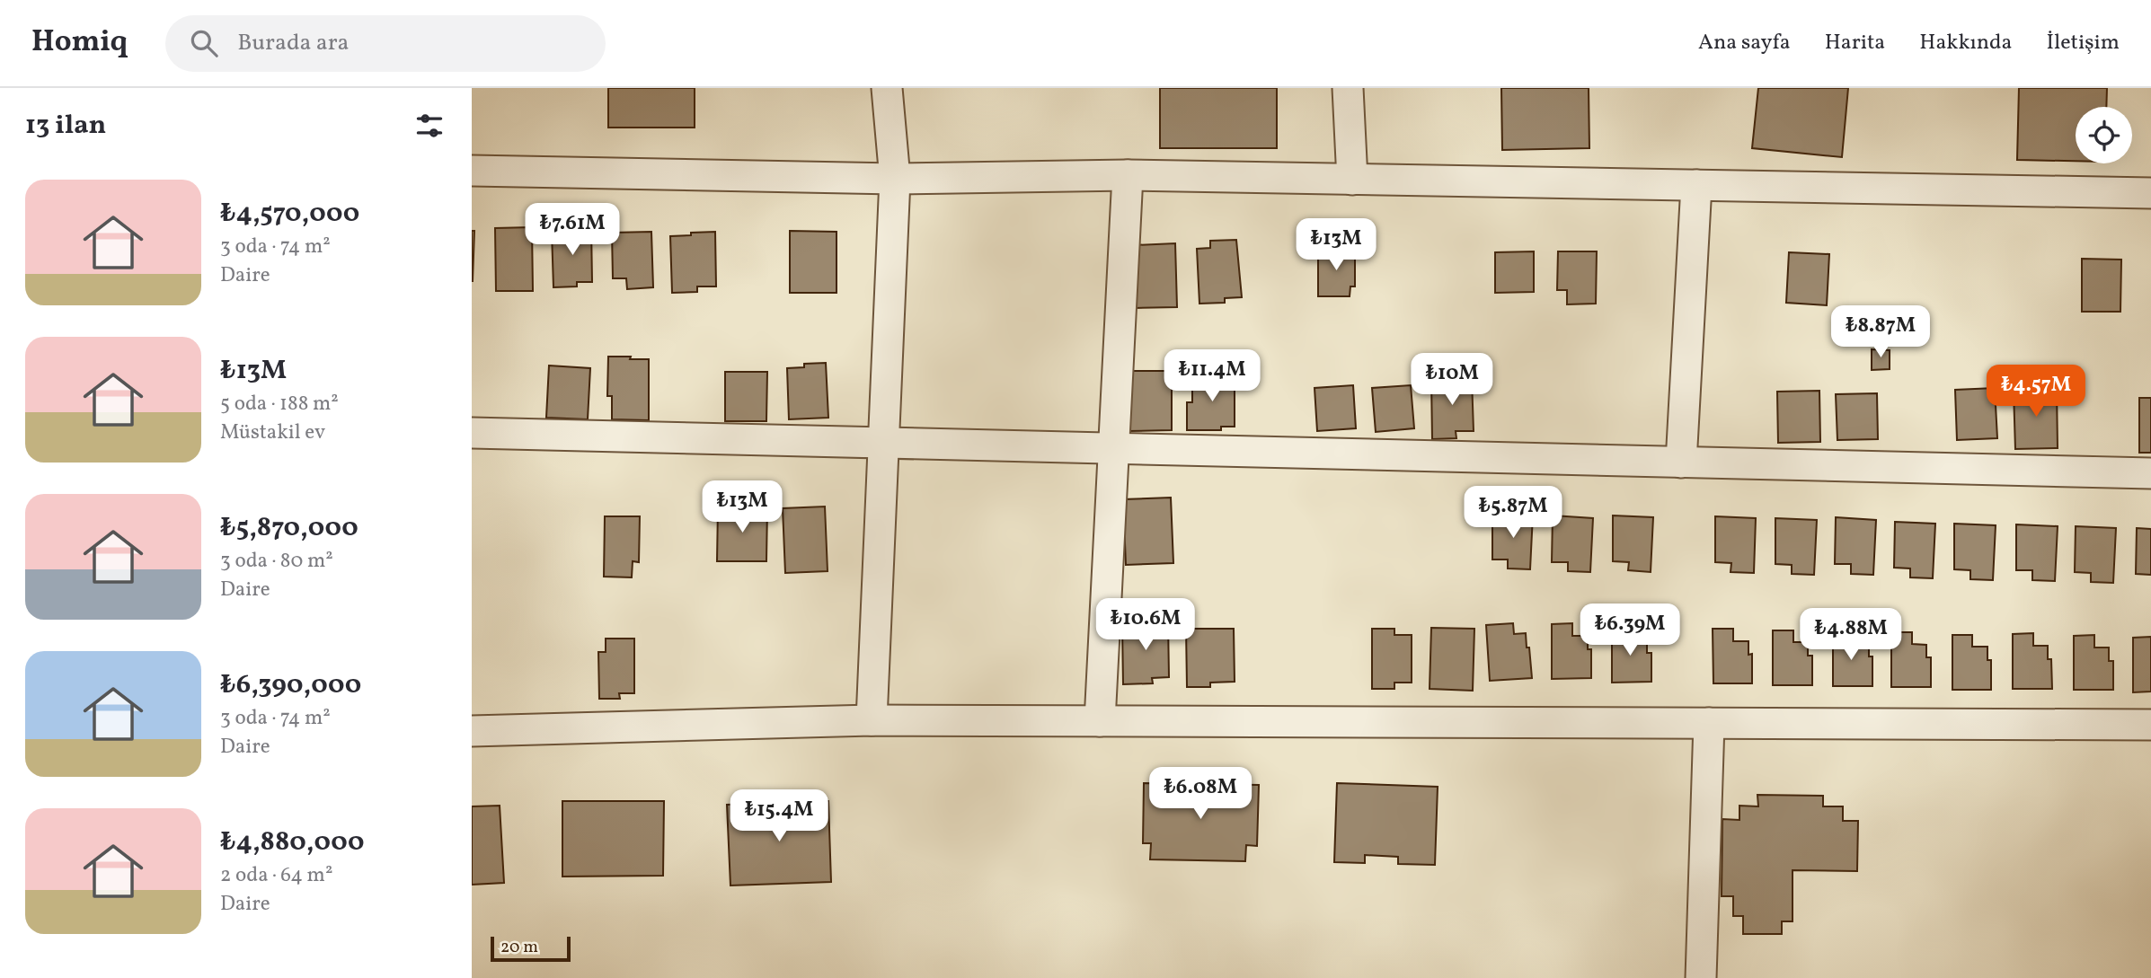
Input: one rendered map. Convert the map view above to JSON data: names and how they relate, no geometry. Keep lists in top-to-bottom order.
{
  "scale_bar": "20 m",
  "page": {
    "header": "Homiq",
    "search": "Burada ara",
    "nav": [
      "Ana sayfa",
      "Harita",
      "Hakkında",
      "İletişim"
    ],
    "heading": "13 ilan",
    "list": [
      {
        "name": "₺4,570,000",
        "note": "3 oda · 74 m² · Daire"
      },
      {
        "name": "₺13M",
        "note": "5 oda · 188 m² · Müstakil ev"
      },
      {
        "name": "₺5,870,000",
        "note": "3 oda · 80 m² · Daire"
      },
      {
        "name": "₺6,390,000",
        "note": "3 oda · 74 m² · Daire"
      },
      {
        "name": "₺4,880,000",
        "note": "2 oda · 64 m² · Daire"
      }
    ],
    "price": [
      "₺7.61M",
      "₺13M",
      "₺8.87M",
      "₺11.4M",
      "₺10M",
      "₺4.57M",
      "₺13M",
      "₺5.87M",
      "₺10.6M",
      "₺6.39M",
      "₺4.88M",
      "₺6.08M",
      "₺15.4M"
    ],
    "scale": "20 m"
  }
}
